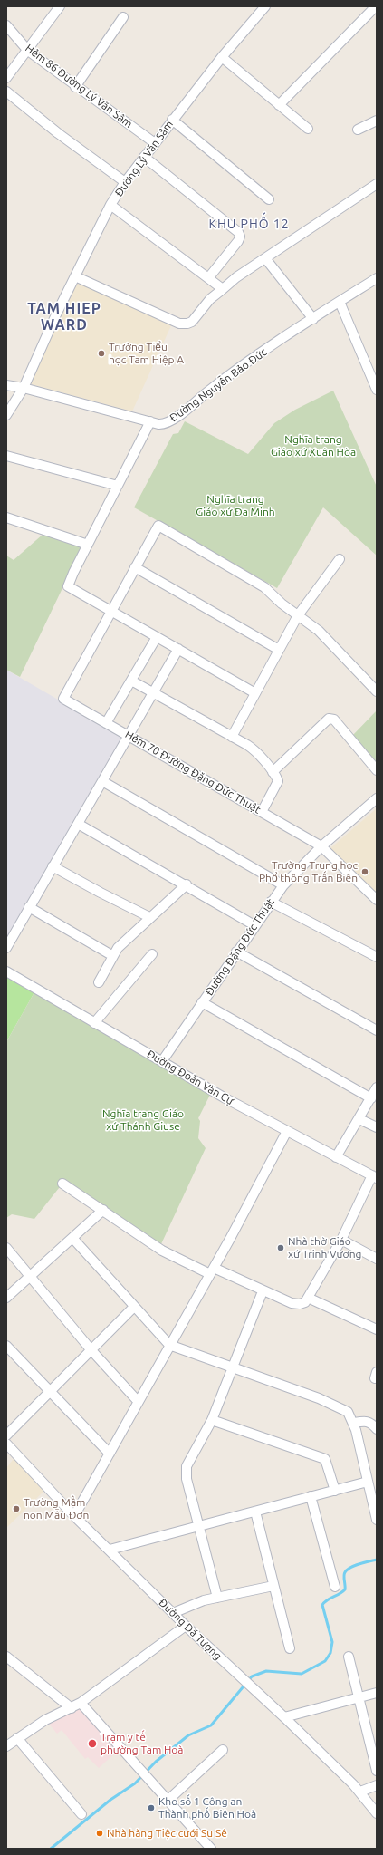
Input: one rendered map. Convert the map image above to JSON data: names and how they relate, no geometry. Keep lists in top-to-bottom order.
{
  "streets": {
    "street": [
      "Hẻm 86 Đường Lý Văn Sâm",
      "Đường Lý Văn Sâm",
      "Đường Nguyễn Bảo Đức",
      "Hẻm 70 Đường Đặng Đức Thuật",
      "Đường Đặng Đức Thuật",
      "Đường Đoàn Văn Cự",
      "Đường Dã Tượng"
    ]
  },
  "crossings": [
    ["Hẻm 86 Đường Lý Văn Sâm", "Đường Lý Văn Sâm"],
    ["Đường Lý Văn Sâm", "Đường Nguyễn Bảo Đức"],
    ["Hẻm 70 Đường Đặng Đức Thuật", "Đường Đặng Đức Thuật"],
    ["Đường Đặng Đức Thuật", "Đường Đoàn Văn Cự"]
  ],
  "districts": ["KHU PHỐ 12", "TAM HIEP WARD"],
  "parks": ["Nghĩa trang Giáo xứ Xuân Hòa", "Nghĩa trang Giáo xứ Đa Minh", "Nghĩa trang Giáo xứ Thánh Giuse"],
  "places": [
    "Trường Tiểu học Tam Hiệp A",
    "Trường Trung học Phổ thông Trấn Biên",
    "Nhà thờ Giáo xứ Trinh Vương",
    "Trường Mầm non Mẫu Đơn",
    "Trạm y tế phường Tam Hoà",
    "Kho số 1 Công an Thành phố Biên Hoà",
    "Nhà hàng Tiệc cưới Su Sê"
  ]
}
